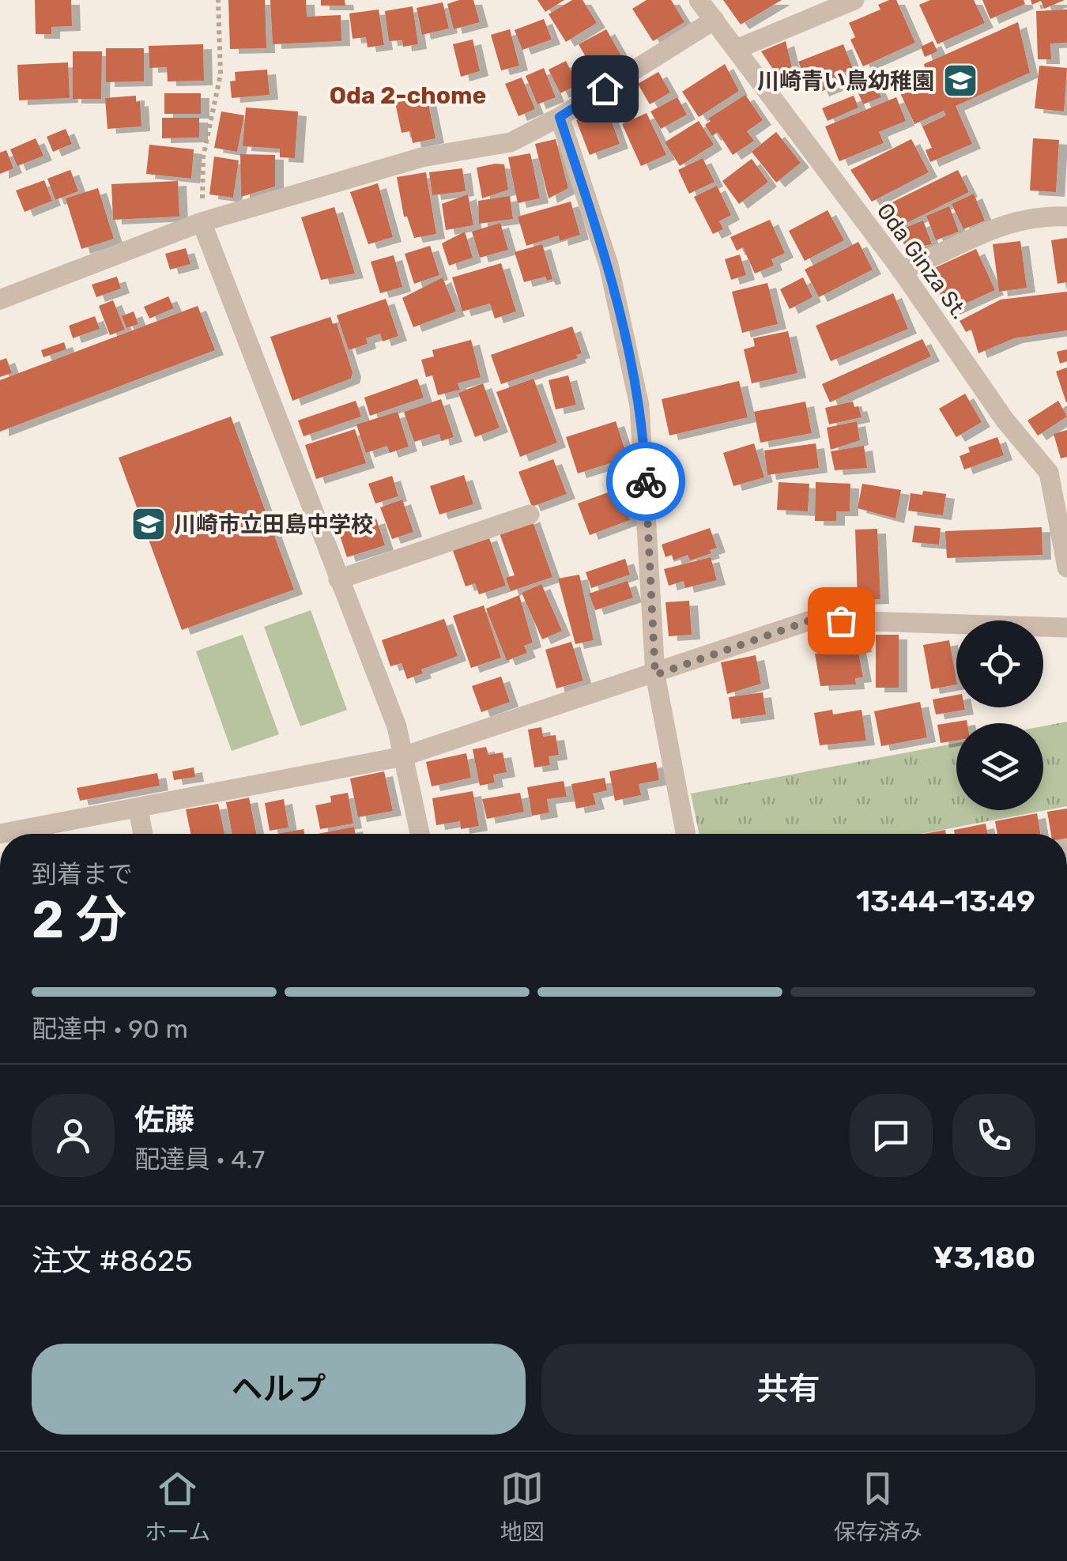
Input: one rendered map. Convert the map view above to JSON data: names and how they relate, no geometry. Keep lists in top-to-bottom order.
{
  "streets": {
    "street": ["Oda Ginza St."]
  },
  "districts": ["Oda 2-chome"],
  "places": {
    "school or university": ["川崎青い鳥幼稚園", "川崎市立田島中学校"]
  },
  "page": {
    "heading": ["2 分", "到着まで", "13:44–13:49"],
    "panel": [
      "佐藤",
      "配達員 · 4.7",
      "注文 #8625",
      "¥3,180"
    ],
    "bar": "配達中 · 90 m",
    "buttons": ["ヘルプ", "共有"],
    "tabs": ["ホーム", "地図", "保存済み"]
  }
}
